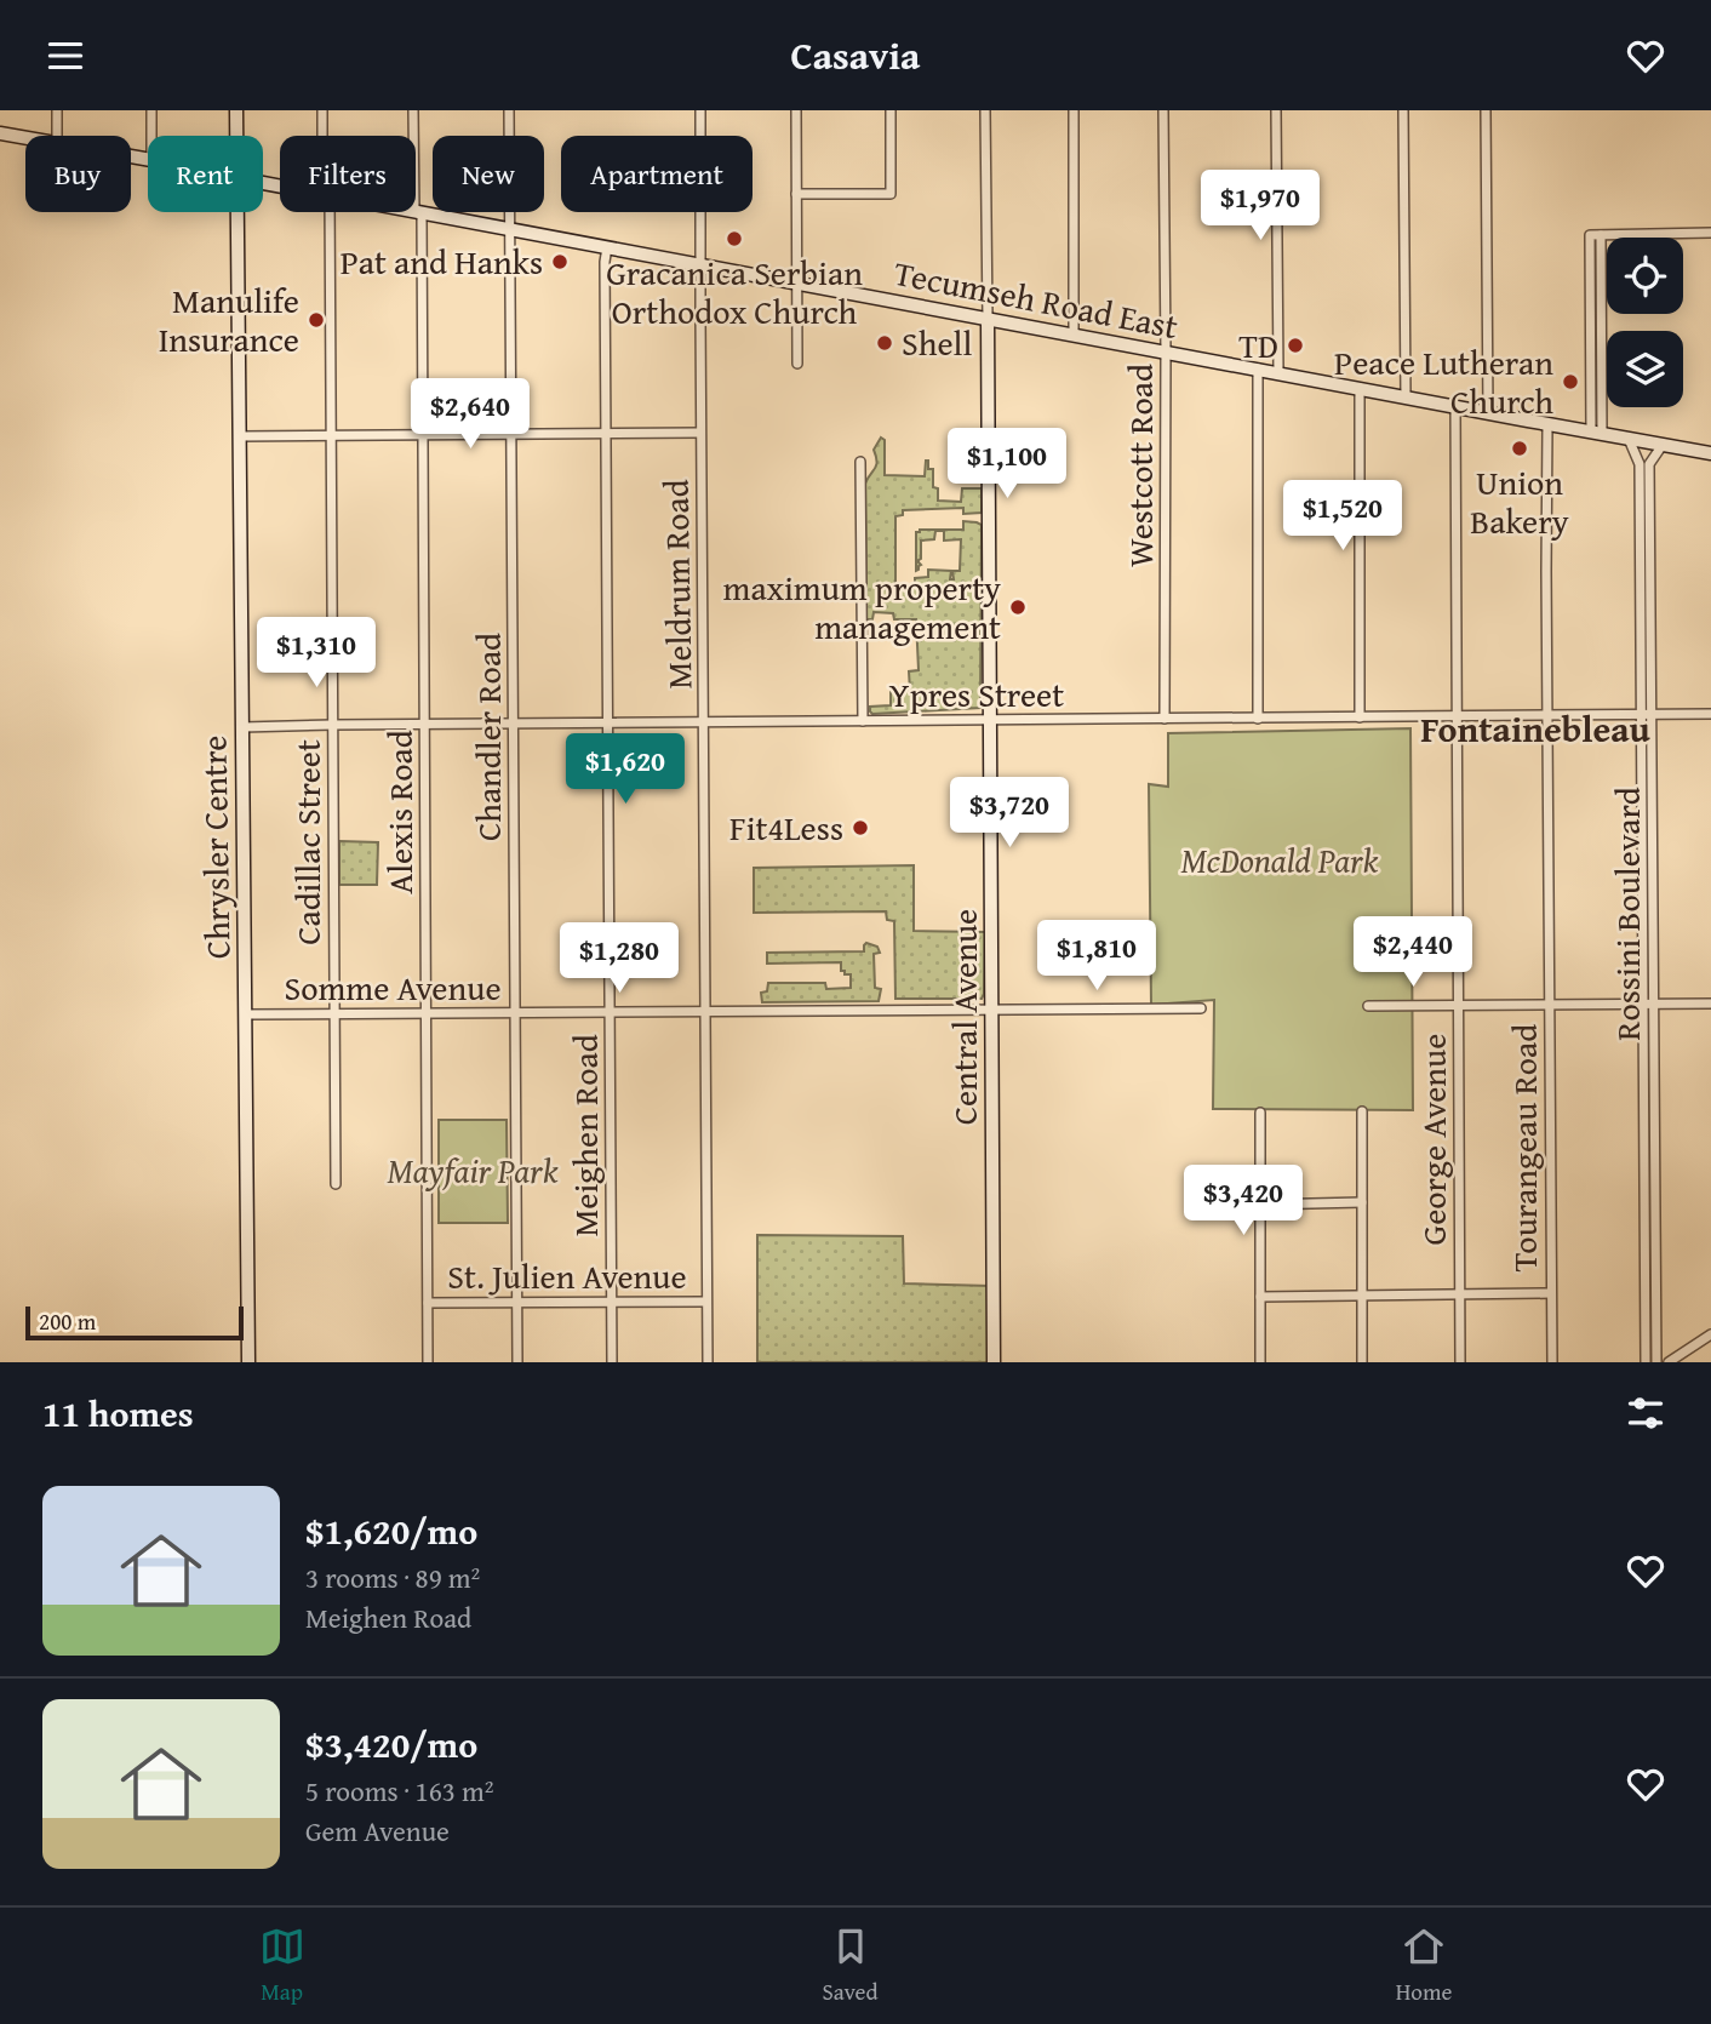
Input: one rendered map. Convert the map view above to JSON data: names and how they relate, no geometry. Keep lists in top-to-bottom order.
{
  "streets": {
    "street": [
      "Tecumseh Road East",
      "Westcott Road",
      "Meldrum Road",
      "Ypres Street",
      "Chandler Road",
      "Alexis Road",
      "Cadillac Street",
      "Chrysler Centre",
      "Rossini Boulevard",
      "Somme Avenue",
      "Central Avenue",
      "Meighen Road",
      "George Avenue",
      "Tourangeau Road",
      "St. Julien Avenue"
    ]
  },
  "crossings": [
    ["Tecumseh Road East", "Westcott Road"],
    ["Tecumseh Road East", "Meldrum Road"],
    ["Tecumseh Road East", "Chandler Road"],
    ["Tecumseh Road East", "Alexis Road"],
    ["Tecumseh Road East", "Rossini Boulevard"],
    ["Tecumseh Road East", "Central Avenue"],
    ["Tecumseh Road East", "Meighen Road"],
    ["Tecumseh Road East", "George Avenue"],
    ["Tecumseh Road East", "Tourangeau Road"],
    ["Westcott Road", "Ypres Street"],
    ["Meldrum Road", "Ypres Street"],
    ["Meldrum Road", "Somme Avenue"],
    ["Meldrum Road", "St. Julien Avenue"],
    ["Ypres Street", "Chandler Road"],
    ["Ypres Street", "Alexis Road"],
    ["Ypres Street", "Cadillac Street"],
    ["Ypres Street", "Chrysler Centre"],
    ["Ypres Street", "Rossini Boulevard"],
    ["Ypres Street", "Central Avenue"],
    ["Ypres Street", "Meighen Road"],
    ["Ypres Street", "George Avenue"],
    ["Ypres Street", "Tourangeau Road"],
    ["Chandler Road", "Somme Avenue"],
    ["Chandler Road", "St. Julien Avenue"],
    ["Alexis Road", "Somme Avenue"],
    ["Alexis Road", "St. Julien Avenue"],
    ["Cadillac Street", "Somme Avenue"],
    ["Chrysler Centre", "Somme Avenue"],
    ["Somme Avenue", "Central Avenue"],
    ["Somme Avenue", "Meighen Road"],
    ["Meighen Road", "St. Julien Avenue"]
  ],
  "districts": ["Fontainebleau"],
  "parks": ["McDonald Park", "Mayfair Park"],
  "places": [
    "Gracanica Serbian Orthodox Church",
    "Pat and Hanks",
    "Manulife Insurance",
    "Shell",
    "TD",
    "Peace Lutheran Church",
    "Union Bakery",
    "maximum property management",
    "Fit4Less"
  ],
  "scale_bar": "200 m",
  "page": {
    "header": "Casavia",
    "chip": [
      "Buy",
      "Rent",
      "Filters",
      "New",
      "Apartment"
    ],
    "price": [
      "$1,970",
      "$2,640",
      "$1,100",
      "$1,520",
      "$1,310",
      "$1,620",
      "$3,720",
      "$2,440",
      "$1,810",
      "$1,280",
      "$3,420"
    ],
    "scale": "200 m",
    "heading": "11 homes",
    "list": [
      {
        "name": "$1,620/mo",
        "note": "3 rooms · 89 m² · Meighen Road"
      },
      {
        "name": "$3,420/mo",
        "note": "5 rooms · 163 m² · Gem Avenue"
      }
    ],
    "tabs": ["Map", "Saved", "Home"]
  }
}
